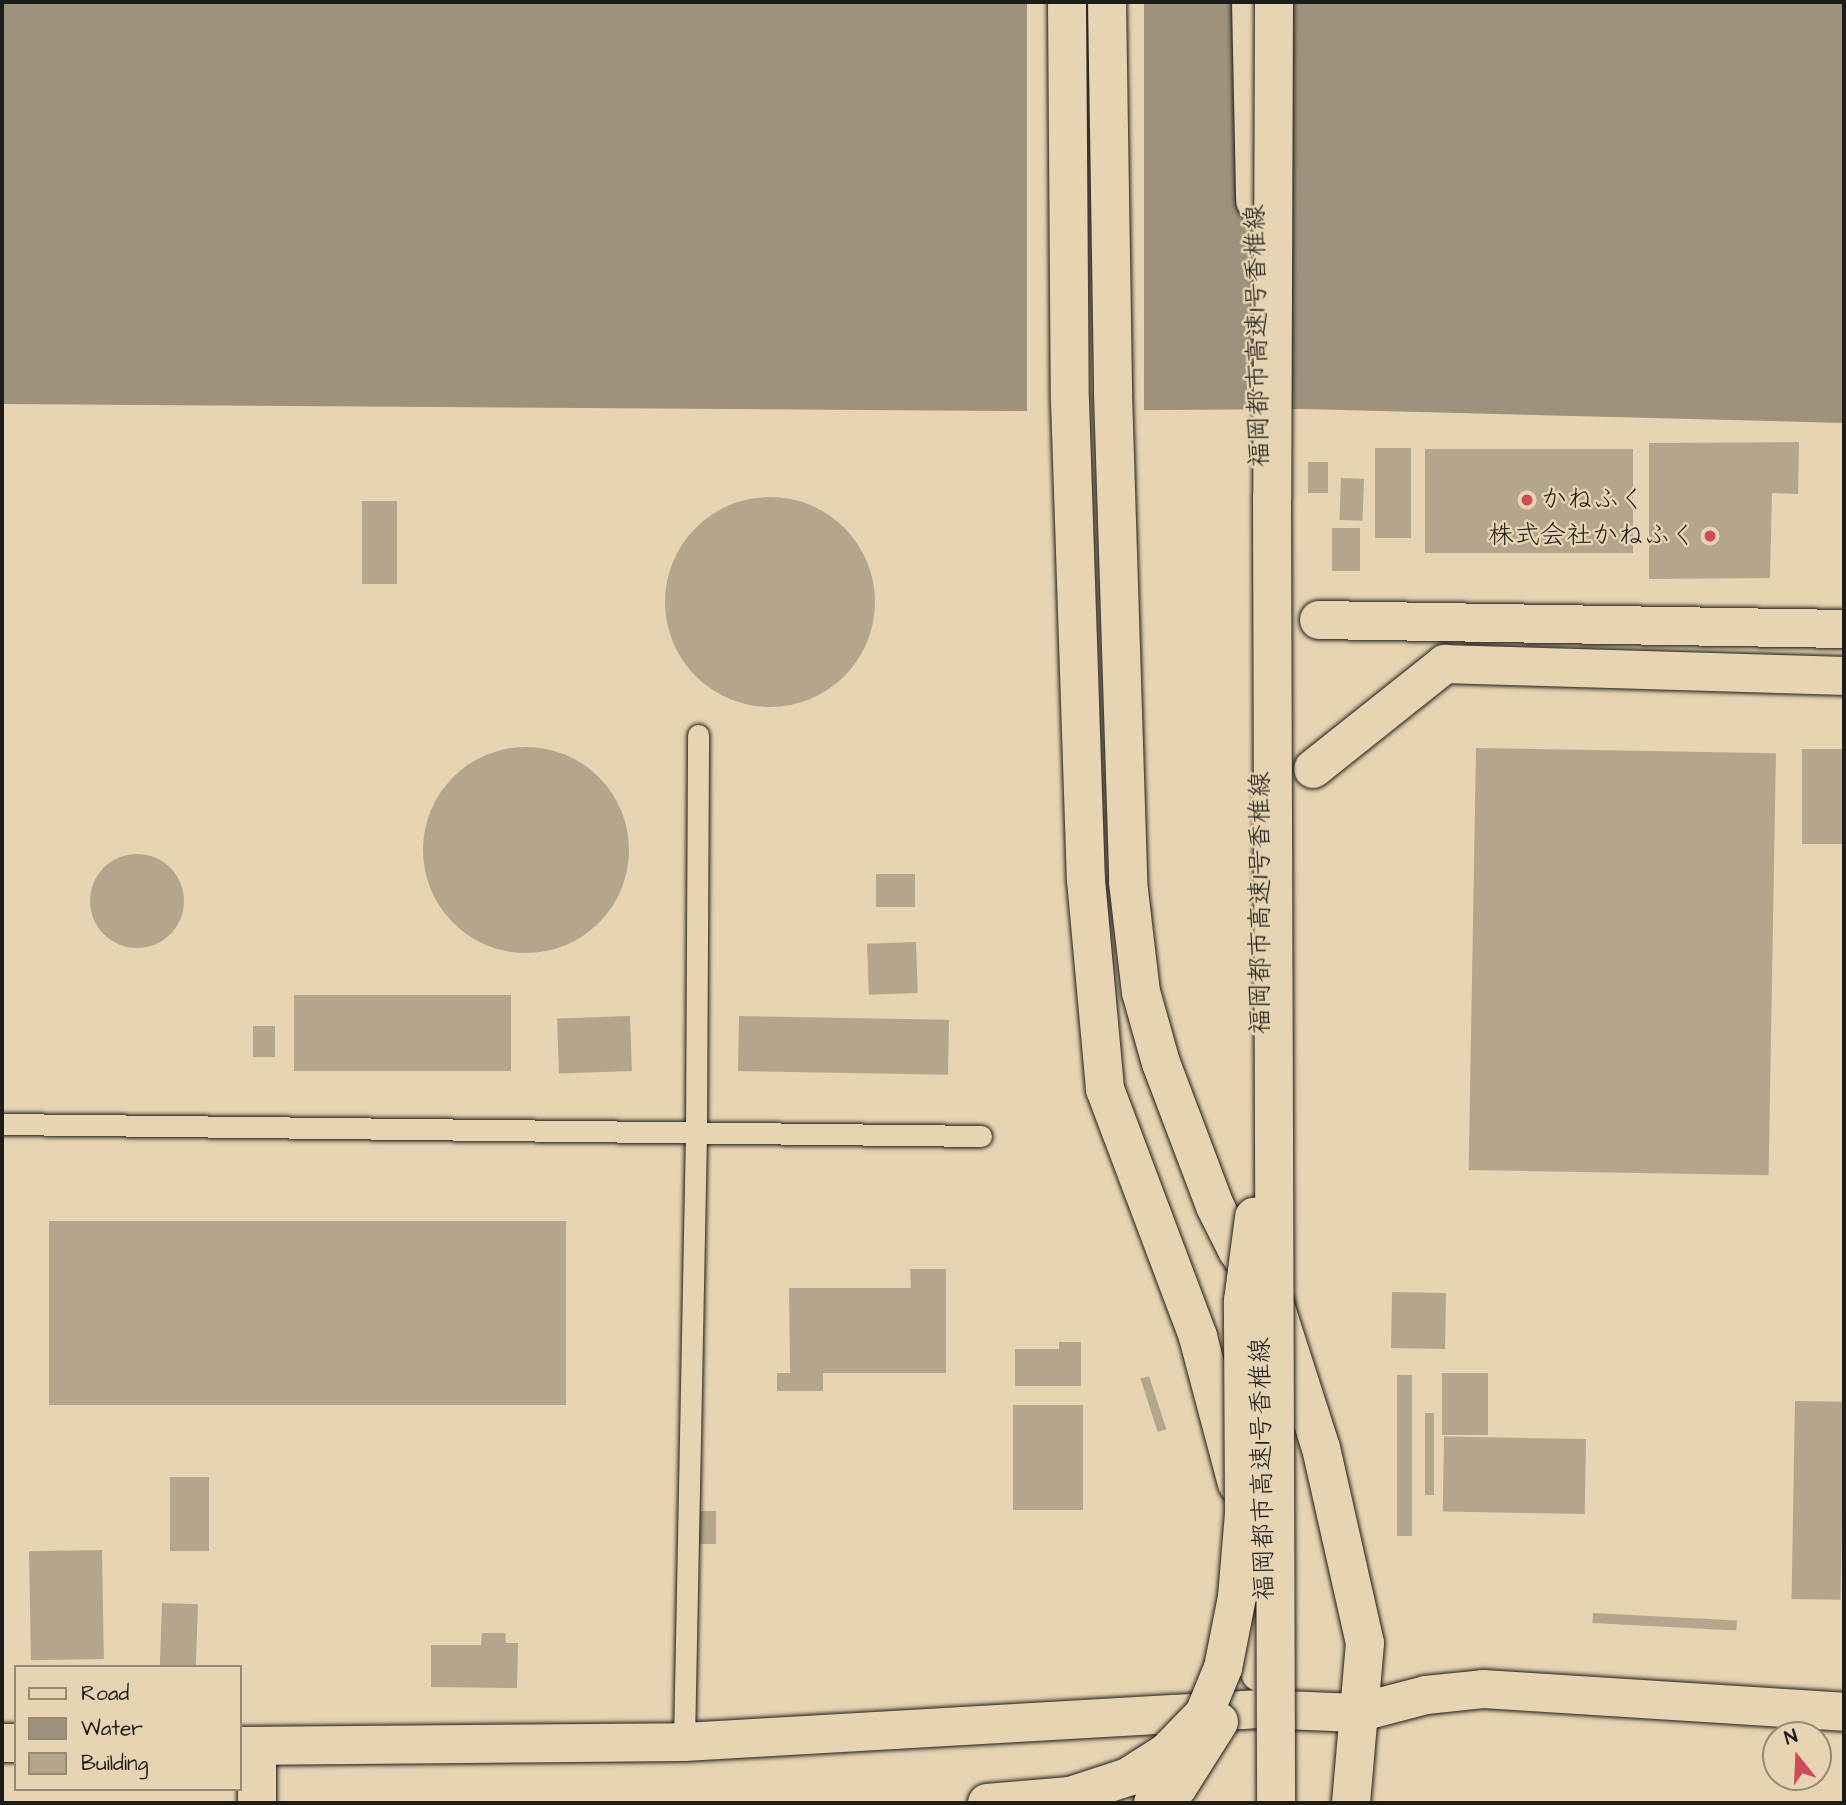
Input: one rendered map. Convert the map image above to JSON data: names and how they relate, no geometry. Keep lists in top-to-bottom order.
{
  "streets": {
    "main road": ["福岡都市高速1号香椎線"]
  },
  "places": ["かねふく", "株式会社かねふく"],
  "legend": ["Road", "Water", "Building"],
  "north": "top"
}
